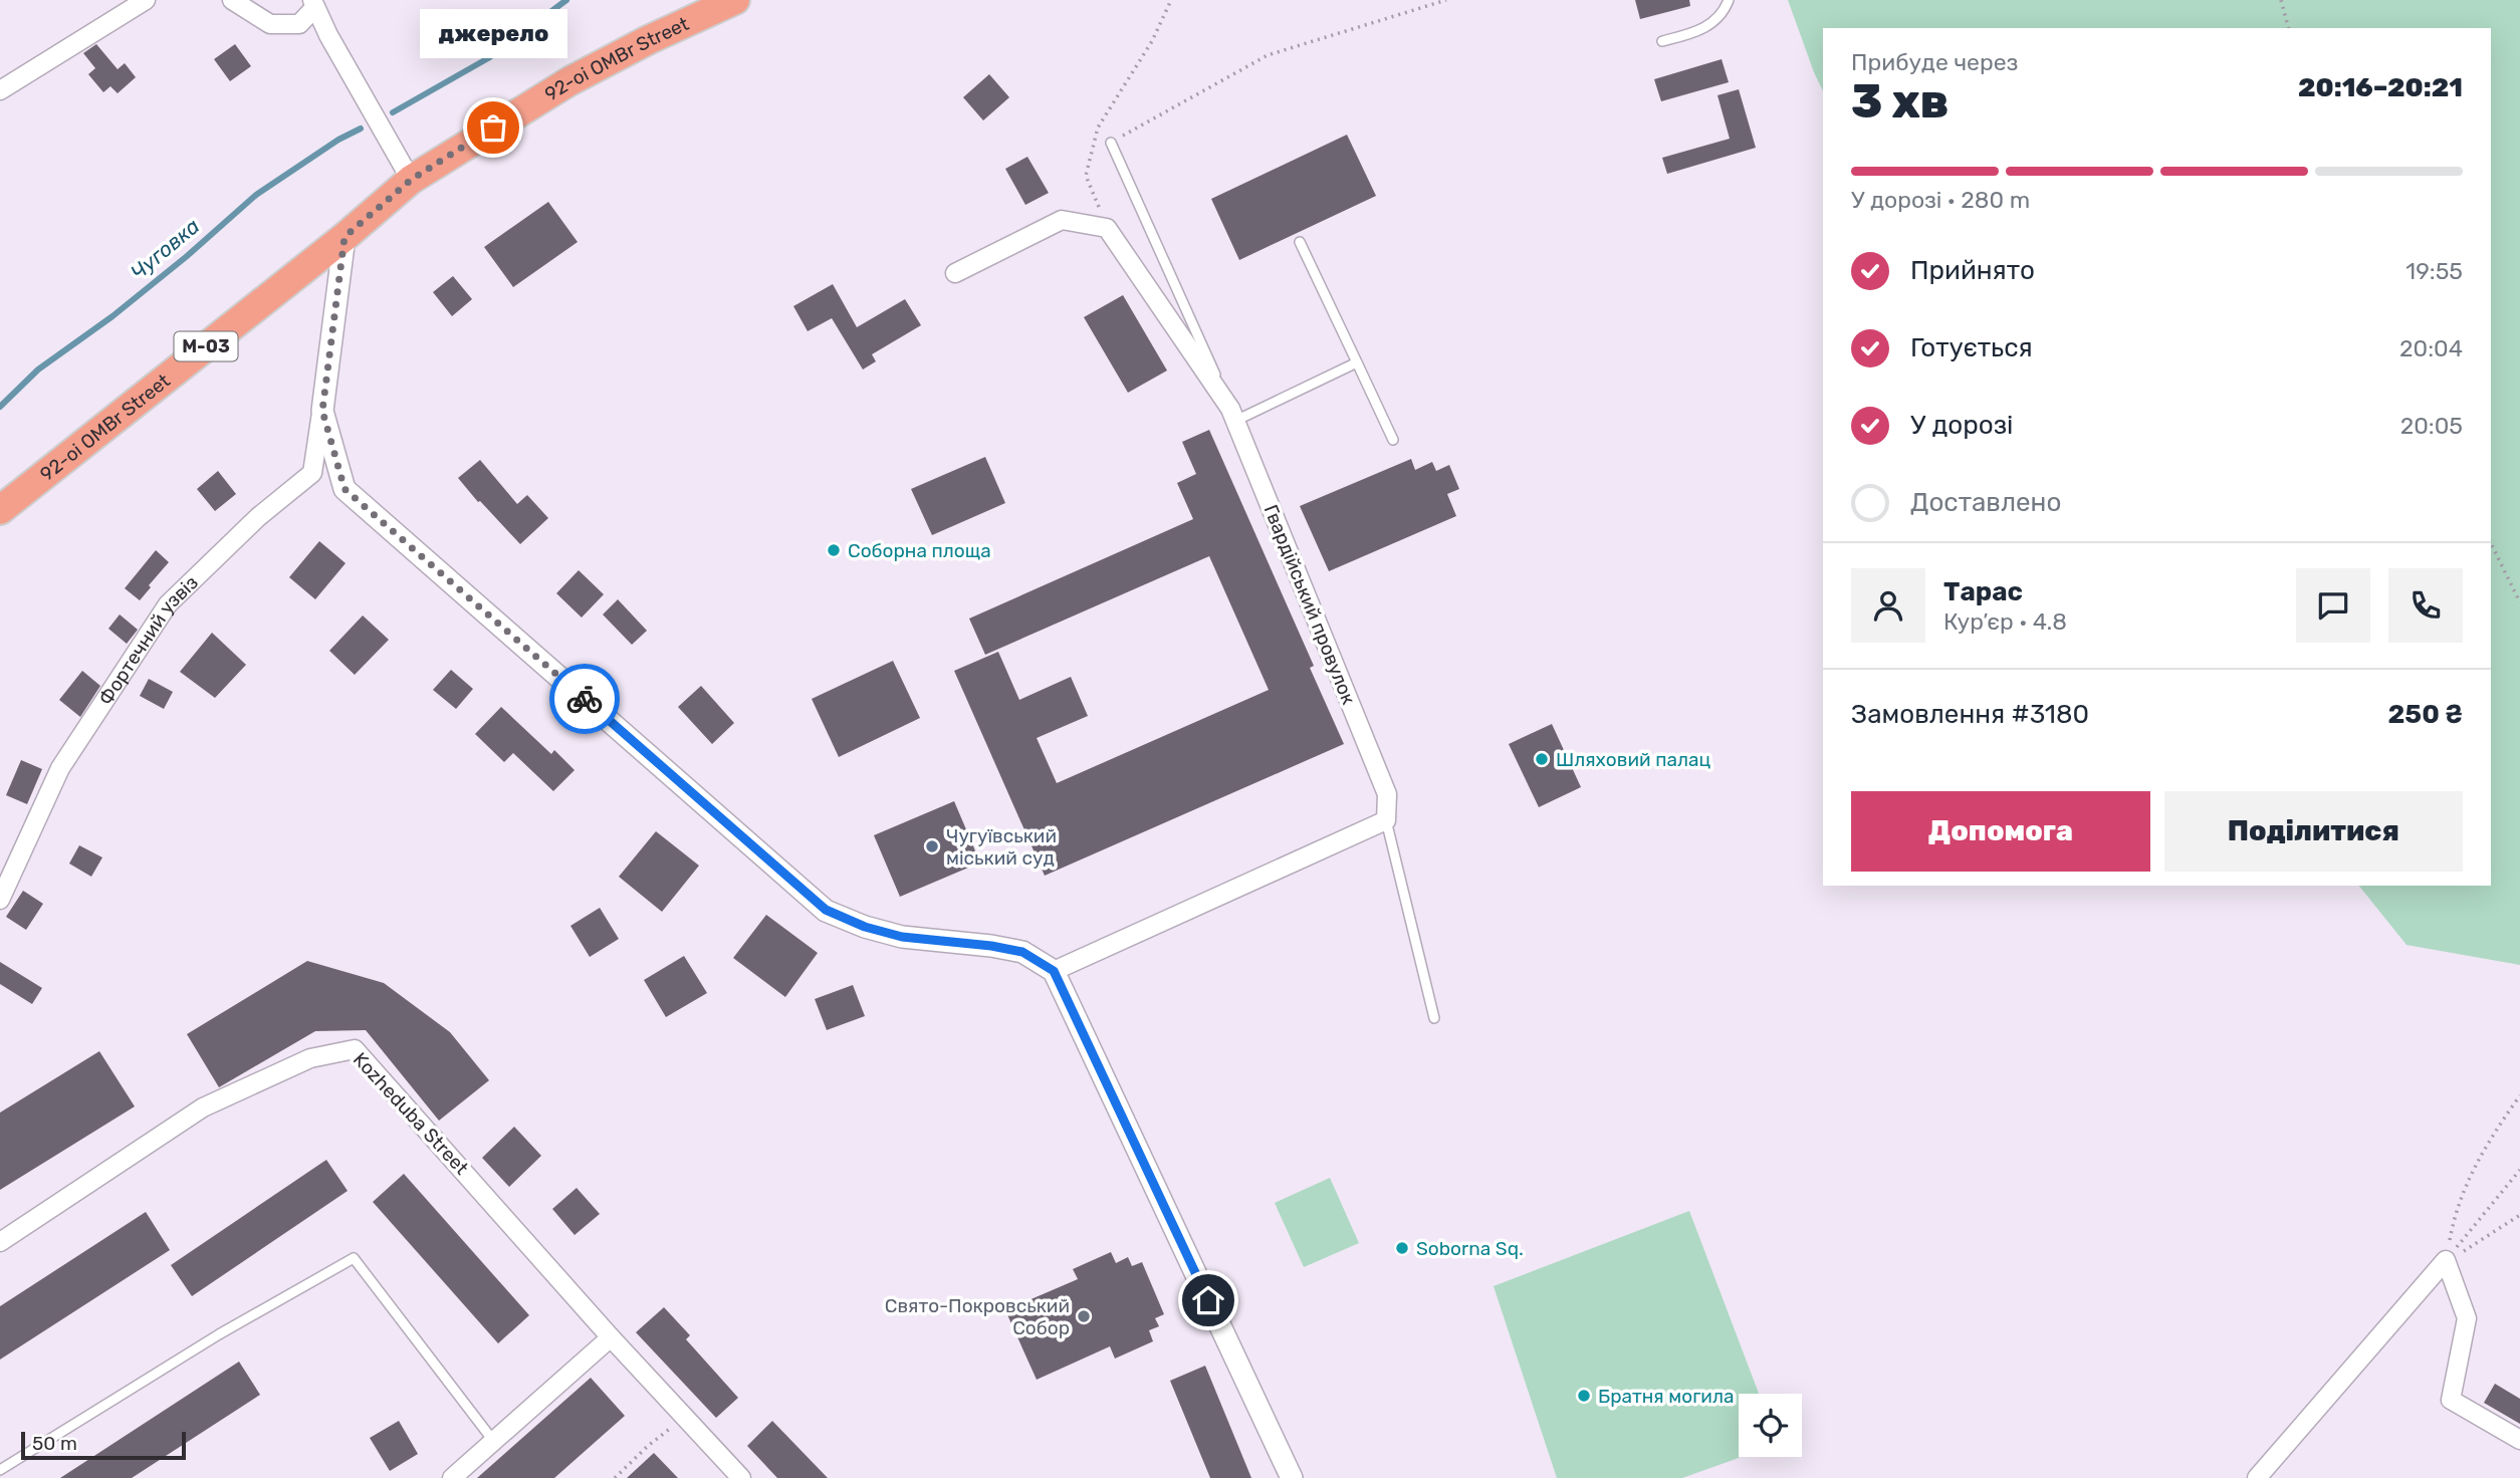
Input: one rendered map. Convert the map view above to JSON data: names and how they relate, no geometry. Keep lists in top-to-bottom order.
{
  "streets": {
    "highway": ["92-oi OMBr Street", "М-03"],
    "street": ["Гвардійський провулок", "Фортечний узвіз", "Kozheduba Street"]
  },
  "crossings": [
    ["92-oi OMBr Street", "Фортечний узвіз"]
  ],
  "water": ["Чуговка"],
  "places": [
    "джерело",
    "Соборна площа",
    "Шляховий палац",
    "Чугуївський міський суд",
    "Soborna Sq.",
    "Свято-Покровський Собор",
    "Братня могила"
  ],
  "scale_bar": "50 m",
  "page": {
    "bubble": "джерело",
    "heading": ["3 хв", "Прибуде через", "20:16–20:21"],
    "panel": [
      "Тарас",
      "Кур’єр · 4.8",
      "Замовлення #3180",
      "250 ₴"
    ],
    "bar": "У дорозі · 280 m",
    "list": [
      ["Прийнято", "19:55"],
      ["Готується", "20:04"],
      ["У дорозі", "20:05"],
      "Доставлено"
    ],
    "buttons": ["Допомога", "Поділитися"],
    "scale": "50 m"
  }
}
